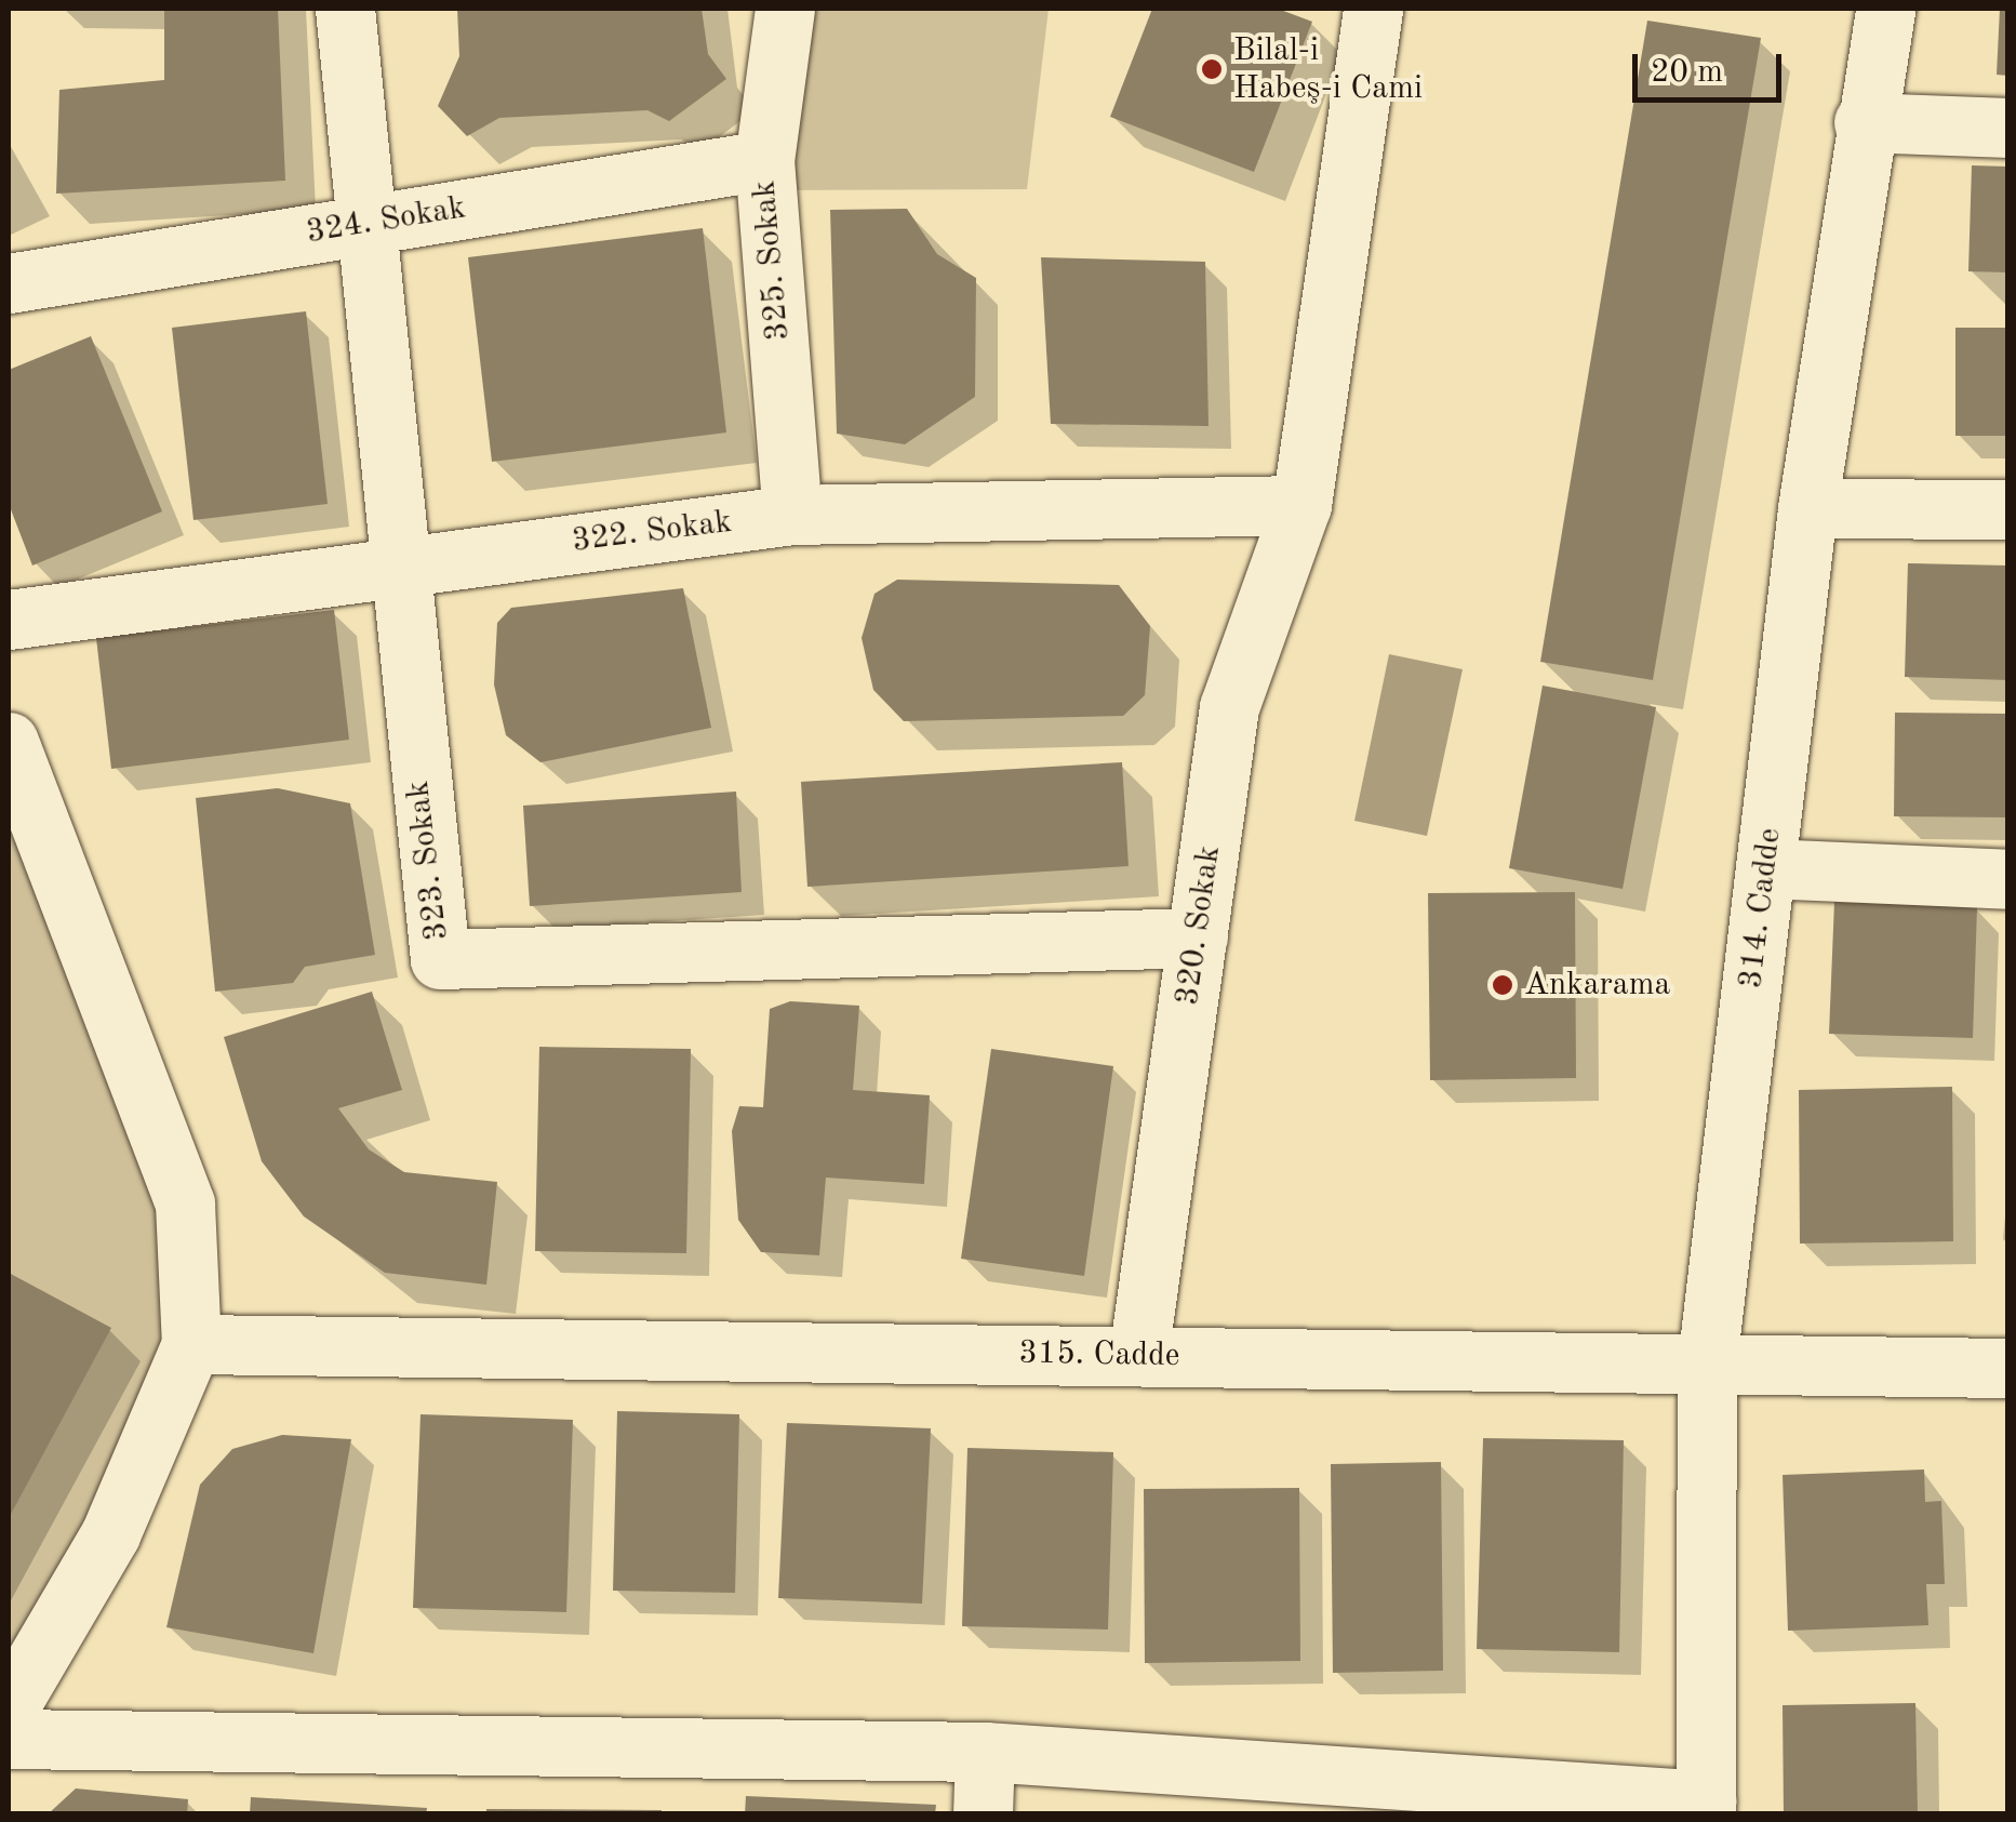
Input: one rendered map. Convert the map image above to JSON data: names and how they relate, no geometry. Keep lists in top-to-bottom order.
{
  "streets": {
    "street": [
      "324. Sokak",
      "325. Sokak",
      "322. Sokak",
      "323. Sokak",
      "314. Cadde",
      "320. Sokak",
      "315. Cadde"
    ]
  },
  "crossings": [
    ["324. Sokak", "325. Sokak"],
    ["324. Sokak", "323. Sokak"],
    ["325. Sokak", "322. Sokak"],
    ["322. Sokak", "323. Sokak"],
    ["322. Sokak", "320. Sokak"],
    ["323. Sokak", "320. Sokak"],
    ["314. Cadde", "315. Cadde"],
    ["320. Sokak", "315. Cadde"]
  ],
  "places": ["Bilal-i Habeş-i Cami", "Ankarama"],
  "scale_bar": "20 m"
}
